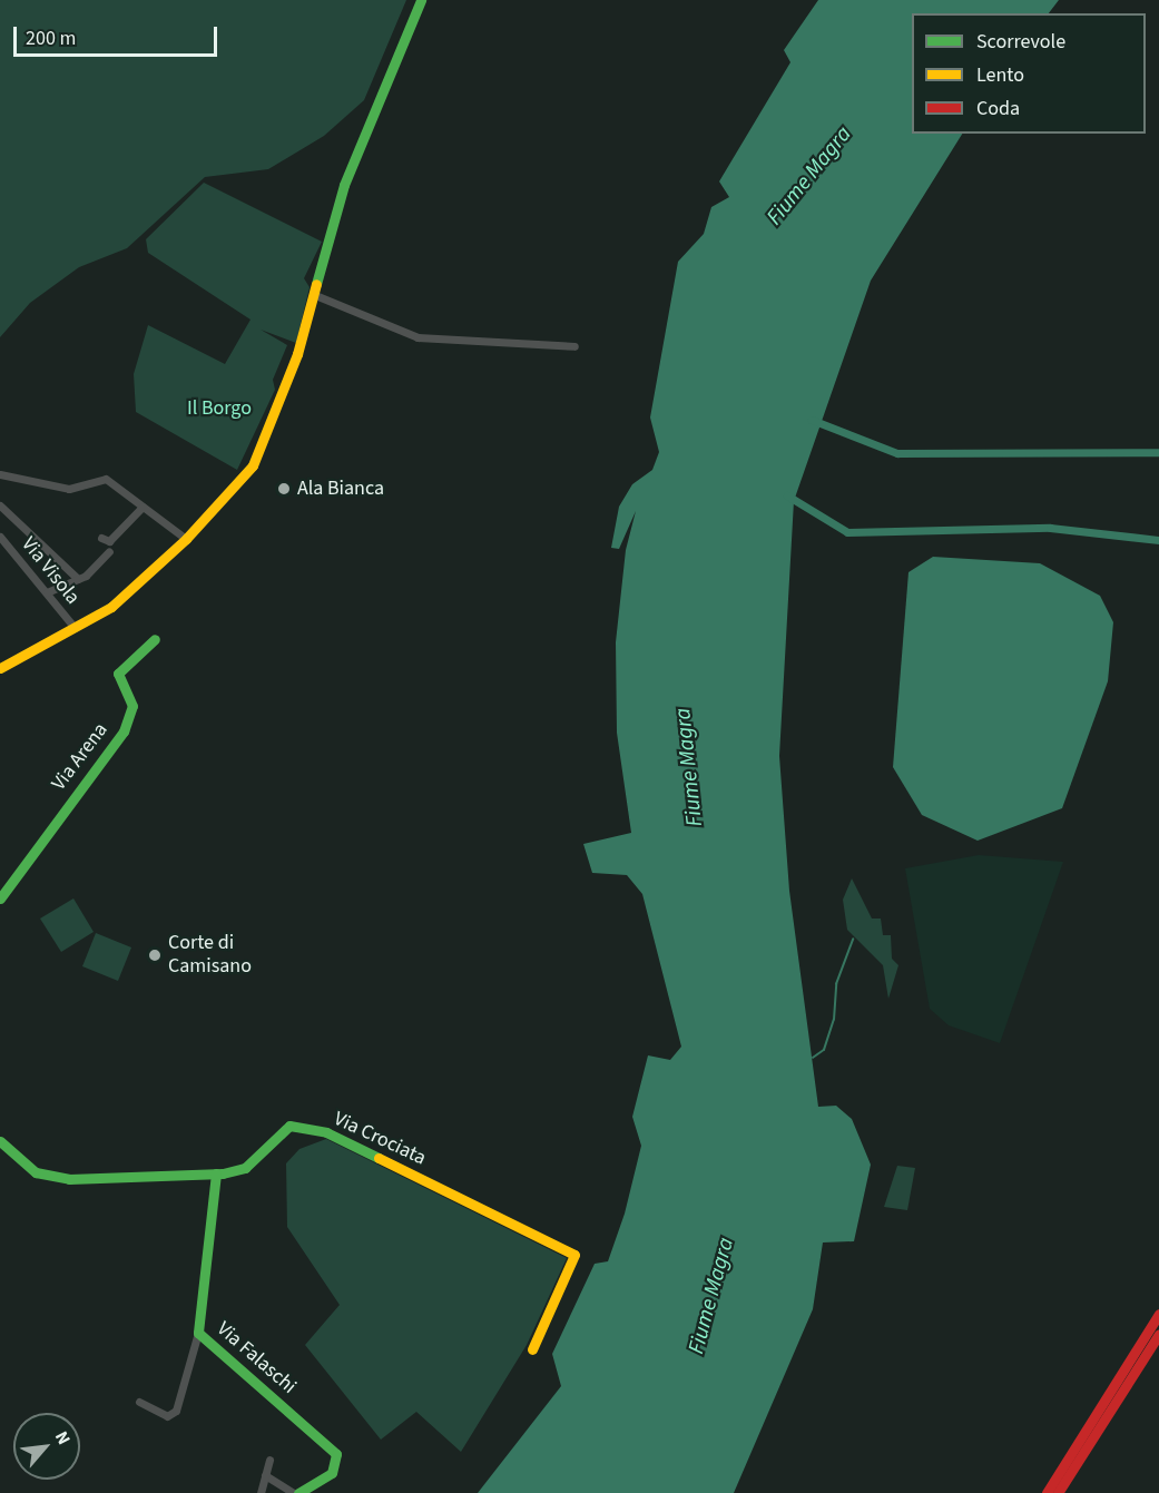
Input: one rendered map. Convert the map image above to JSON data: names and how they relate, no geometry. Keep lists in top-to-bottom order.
{
  "streets": {
    "main road": ["Via Arena", "Via Crociata", "Via Falaschi"],
    "street": ["Via Visola"]
  },
  "crossings": [
    ["Via Crociata", "Via Falaschi"]
  ],
  "water": ["Fiume Magra"],
  "parks": ["Il Borgo"],
  "places": ["Ala Bianca", "Corte di Camisano"],
  "legend": ["Scorrevole", "Lento", "Coda"],
  "scale_bar": "200 m",
  "north": "top right"
}
